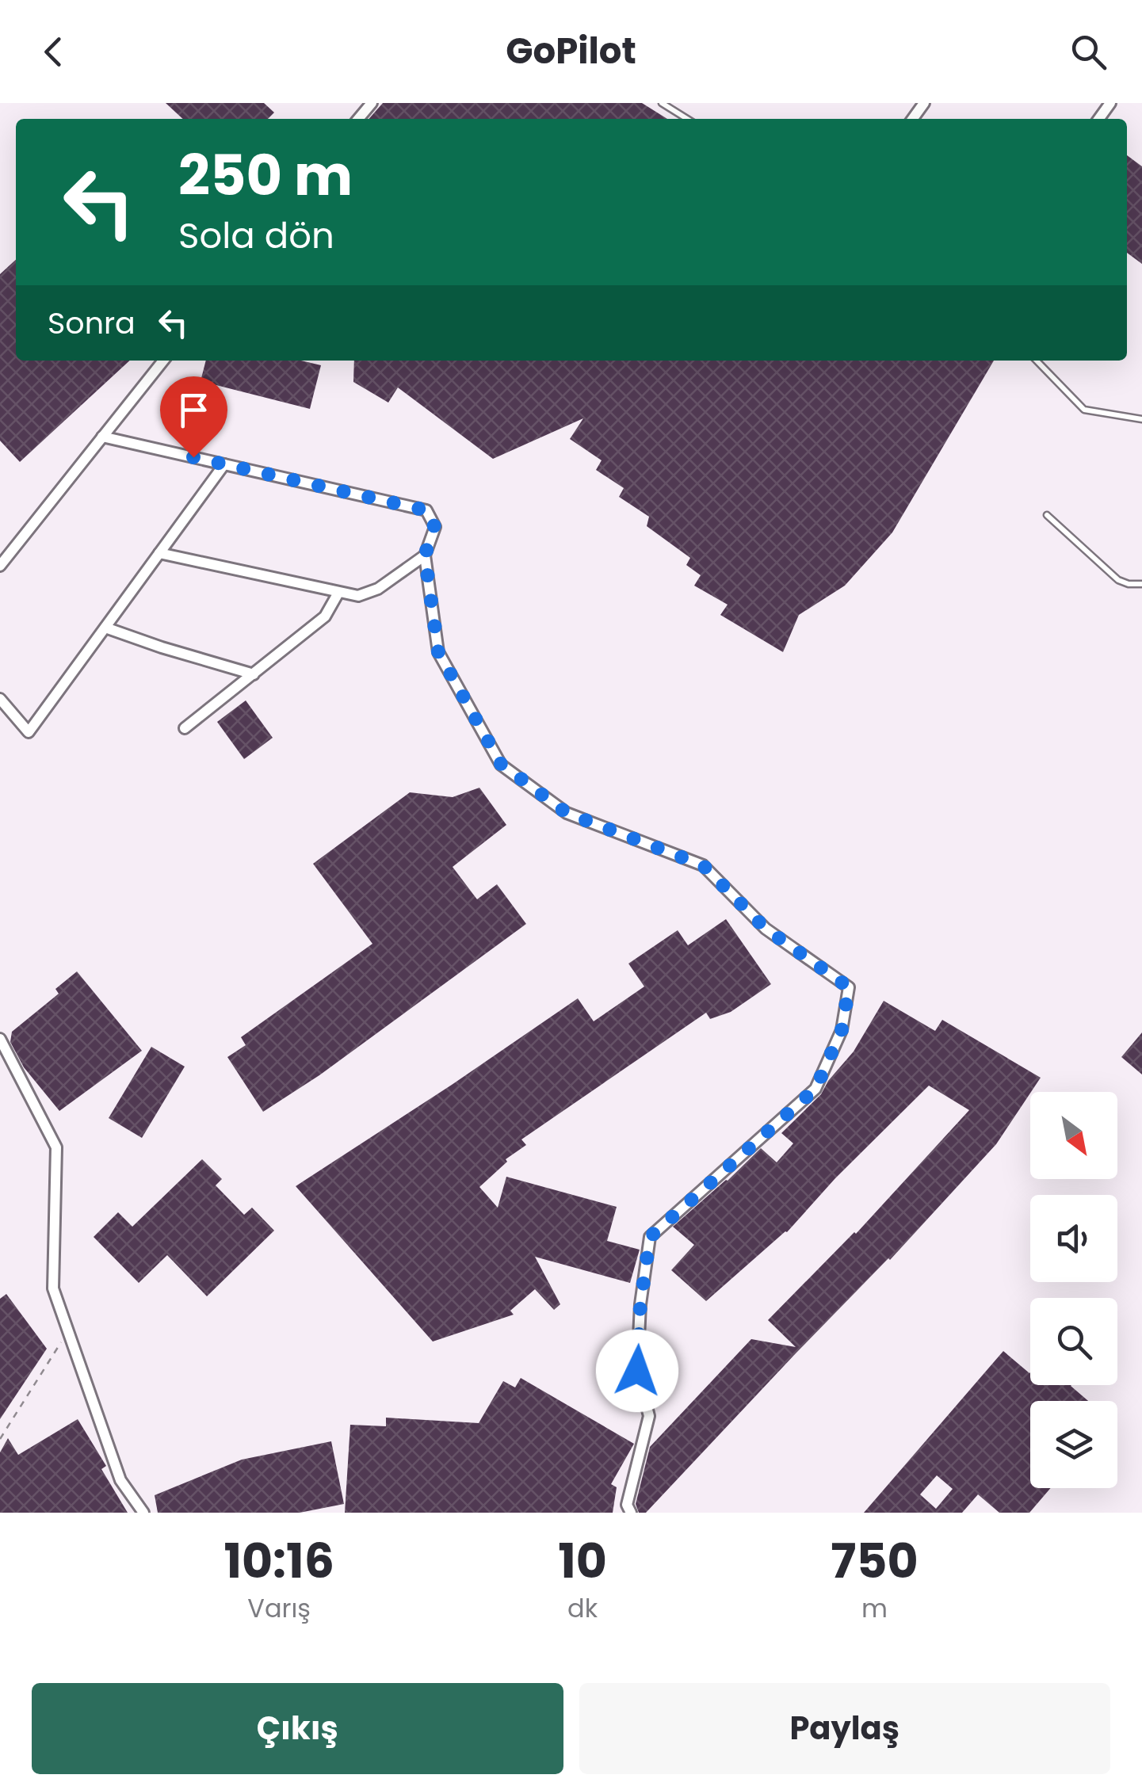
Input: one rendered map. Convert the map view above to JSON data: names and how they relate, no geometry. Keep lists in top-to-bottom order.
{
  "north": "bottom right",
  "page": {
    "header": "GoPilot",
    "turn": ["250 m", "Sola dön"],
    "then": "Sonra",
    "eta": [
      "10:16",
      "Varış",
      "10",
      "dk",
      "750",
      "m"
    ],
    "buttons": ["Çıkış", "Paylaş"]
  }
}
